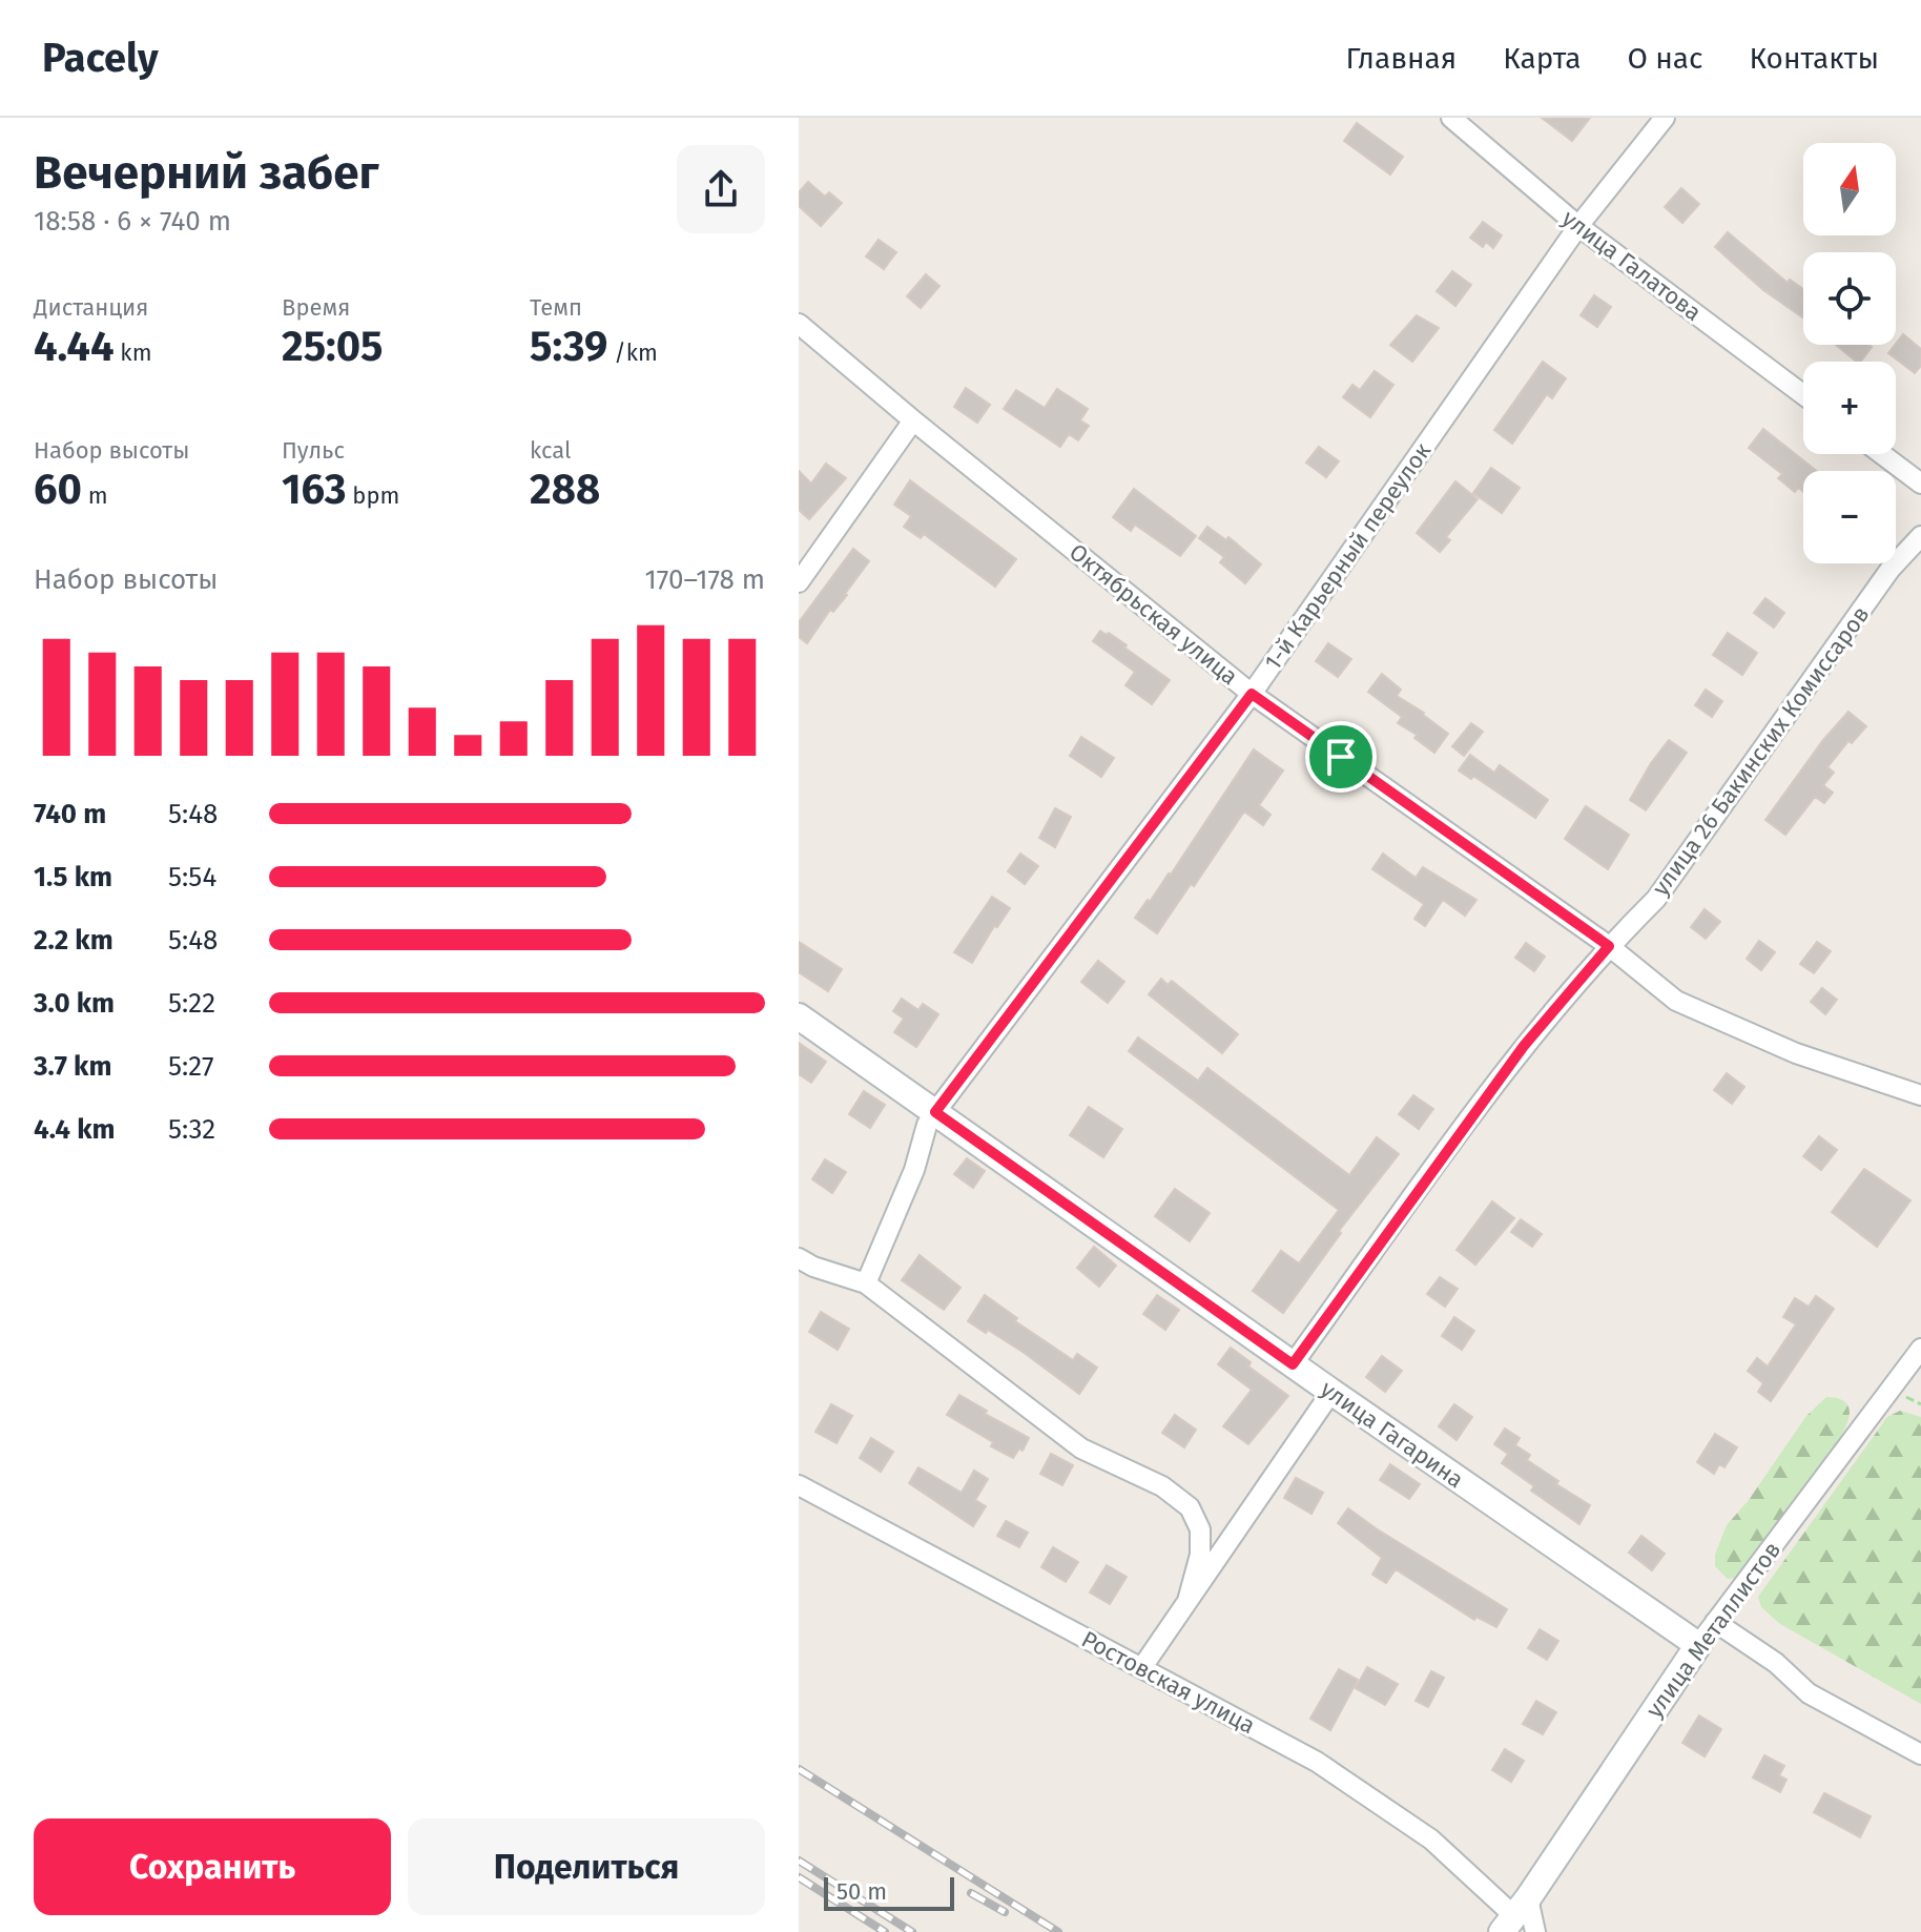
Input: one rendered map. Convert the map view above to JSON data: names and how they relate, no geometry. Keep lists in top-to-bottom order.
{
  "streets": {
    "main road": ["улица Гагарина", "улица Металлистов"],
    "street": [
      "улица Галатова",
      "1-й Карьерный переулок",
      "Октябрьская улица",
      "улица 26 Бакинских Комиссаров",
      "Ростовская улица"
    ]
  },
  "crossings": [
    ["улица Галатова", "1-й Карьерный переулок"],
    ["1-й Карьерный переулок", "Октябрьская улица"],
    ["1-й Карьерный переулок", "улица Гагарина"],
    ["Октябрьская улица", "улица 26 Бакинских Комиссаров"],
    ["улица 26 Бакинских Комиссаров", "улица Гагарина"],
    ["улица Гагарина", "улица Металлистов"],
    ["улица Металлистов", "Ростовская улица"]
  ],
  "scale_bar": "50 m",
  "north": "top",
  "page": {
    "header": "Pacely",
    "nav": [
      "Главная",
      "Карта",
      "О нас",
      "Контакты"
    ],
    "heading": ["Вечерний забег", "18:58 · 6 × 740 m"],
    "map_buttons": ["+", "−"],
    "stats": [
      ["Дистанция", "4.44 km"],
      ["Время", "25:05"],
      ["Темп", "5:39 /km"],
      ["Набор высоты", "60 m"],
      ["Пульс", "163 bpm"],
      ["kcal", "288"]
    ],
    "chart": ["Набор высоты", "170–178 m"],
    "list": [
      {
        "name": "740 m",
        "note": "5:48"
      },
      {
        "name": "1.5 km",
        "note": "5:54"
      },
      {
        "name": "2.2 km",
        "note": "5:48"
      },
      {
        "name": "3.0 km",
        "note": "5:22"
      },
      {
        "name": "3.7 km",
        "note": "5:27"
      },
      {
        "name": "4.4 km",
        "note": "5:32"
      }
    ],
    "buttons": ["Сохранить", "Поделиться"],
    "scale": "50 m"
  }
}
